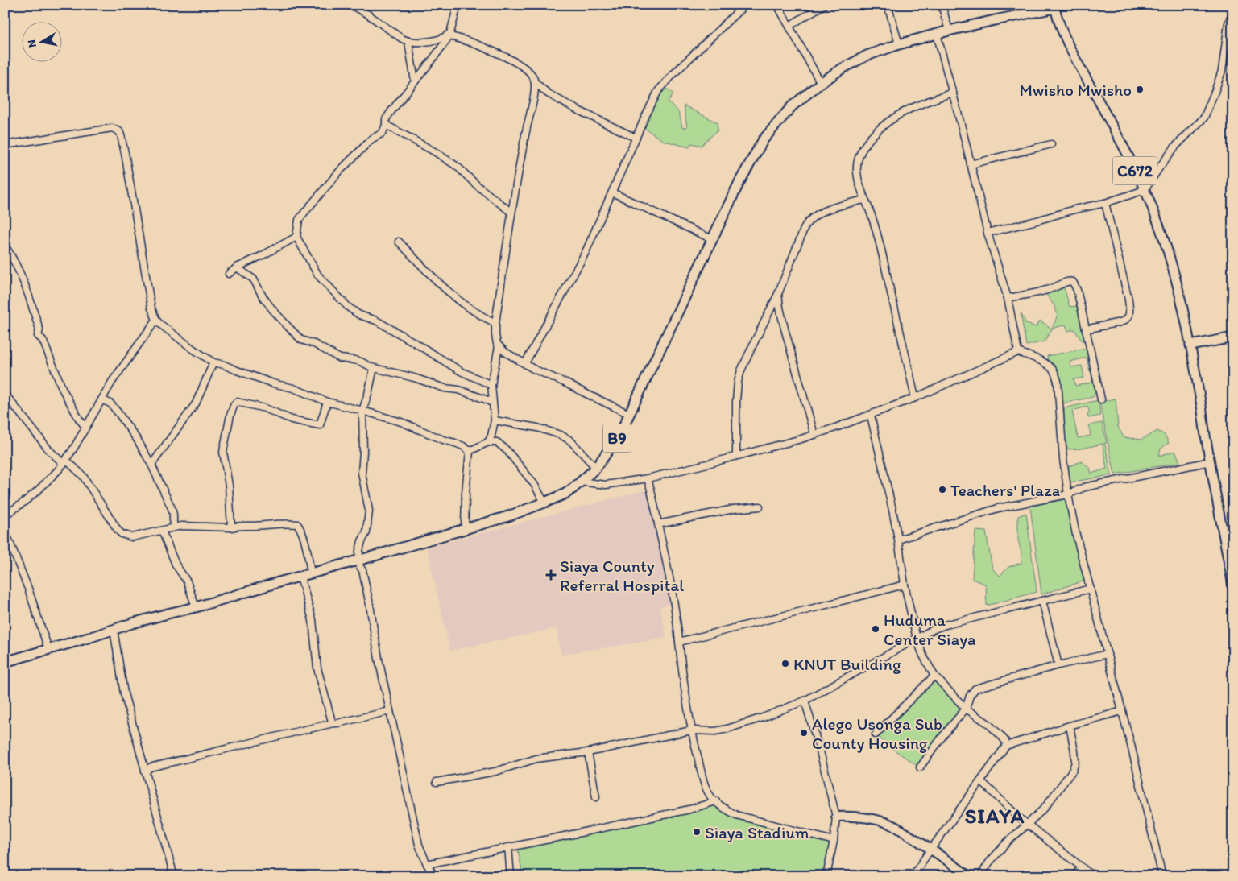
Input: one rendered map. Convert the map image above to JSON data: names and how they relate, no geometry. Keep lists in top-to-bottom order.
{
  "streets": {
    "highway": ["B9"],
    "main road": ["C672"]
  },
  "crossings": [
    ["C672", "B9"]
  ],
  "districts": ["SIAYA"],
  "places": {
    "other": [
      "Mwisho Mwisho",
      "Teachers' Plaza",
      "Huduma Center Siaya",
      "KNUT Building",
      "Alego Usonga Sub County Housing",
      "Siaya Stadium"
    ],
    "health": ["Siaya County Referral Hospital"]
  },
  "north": "left"
}
